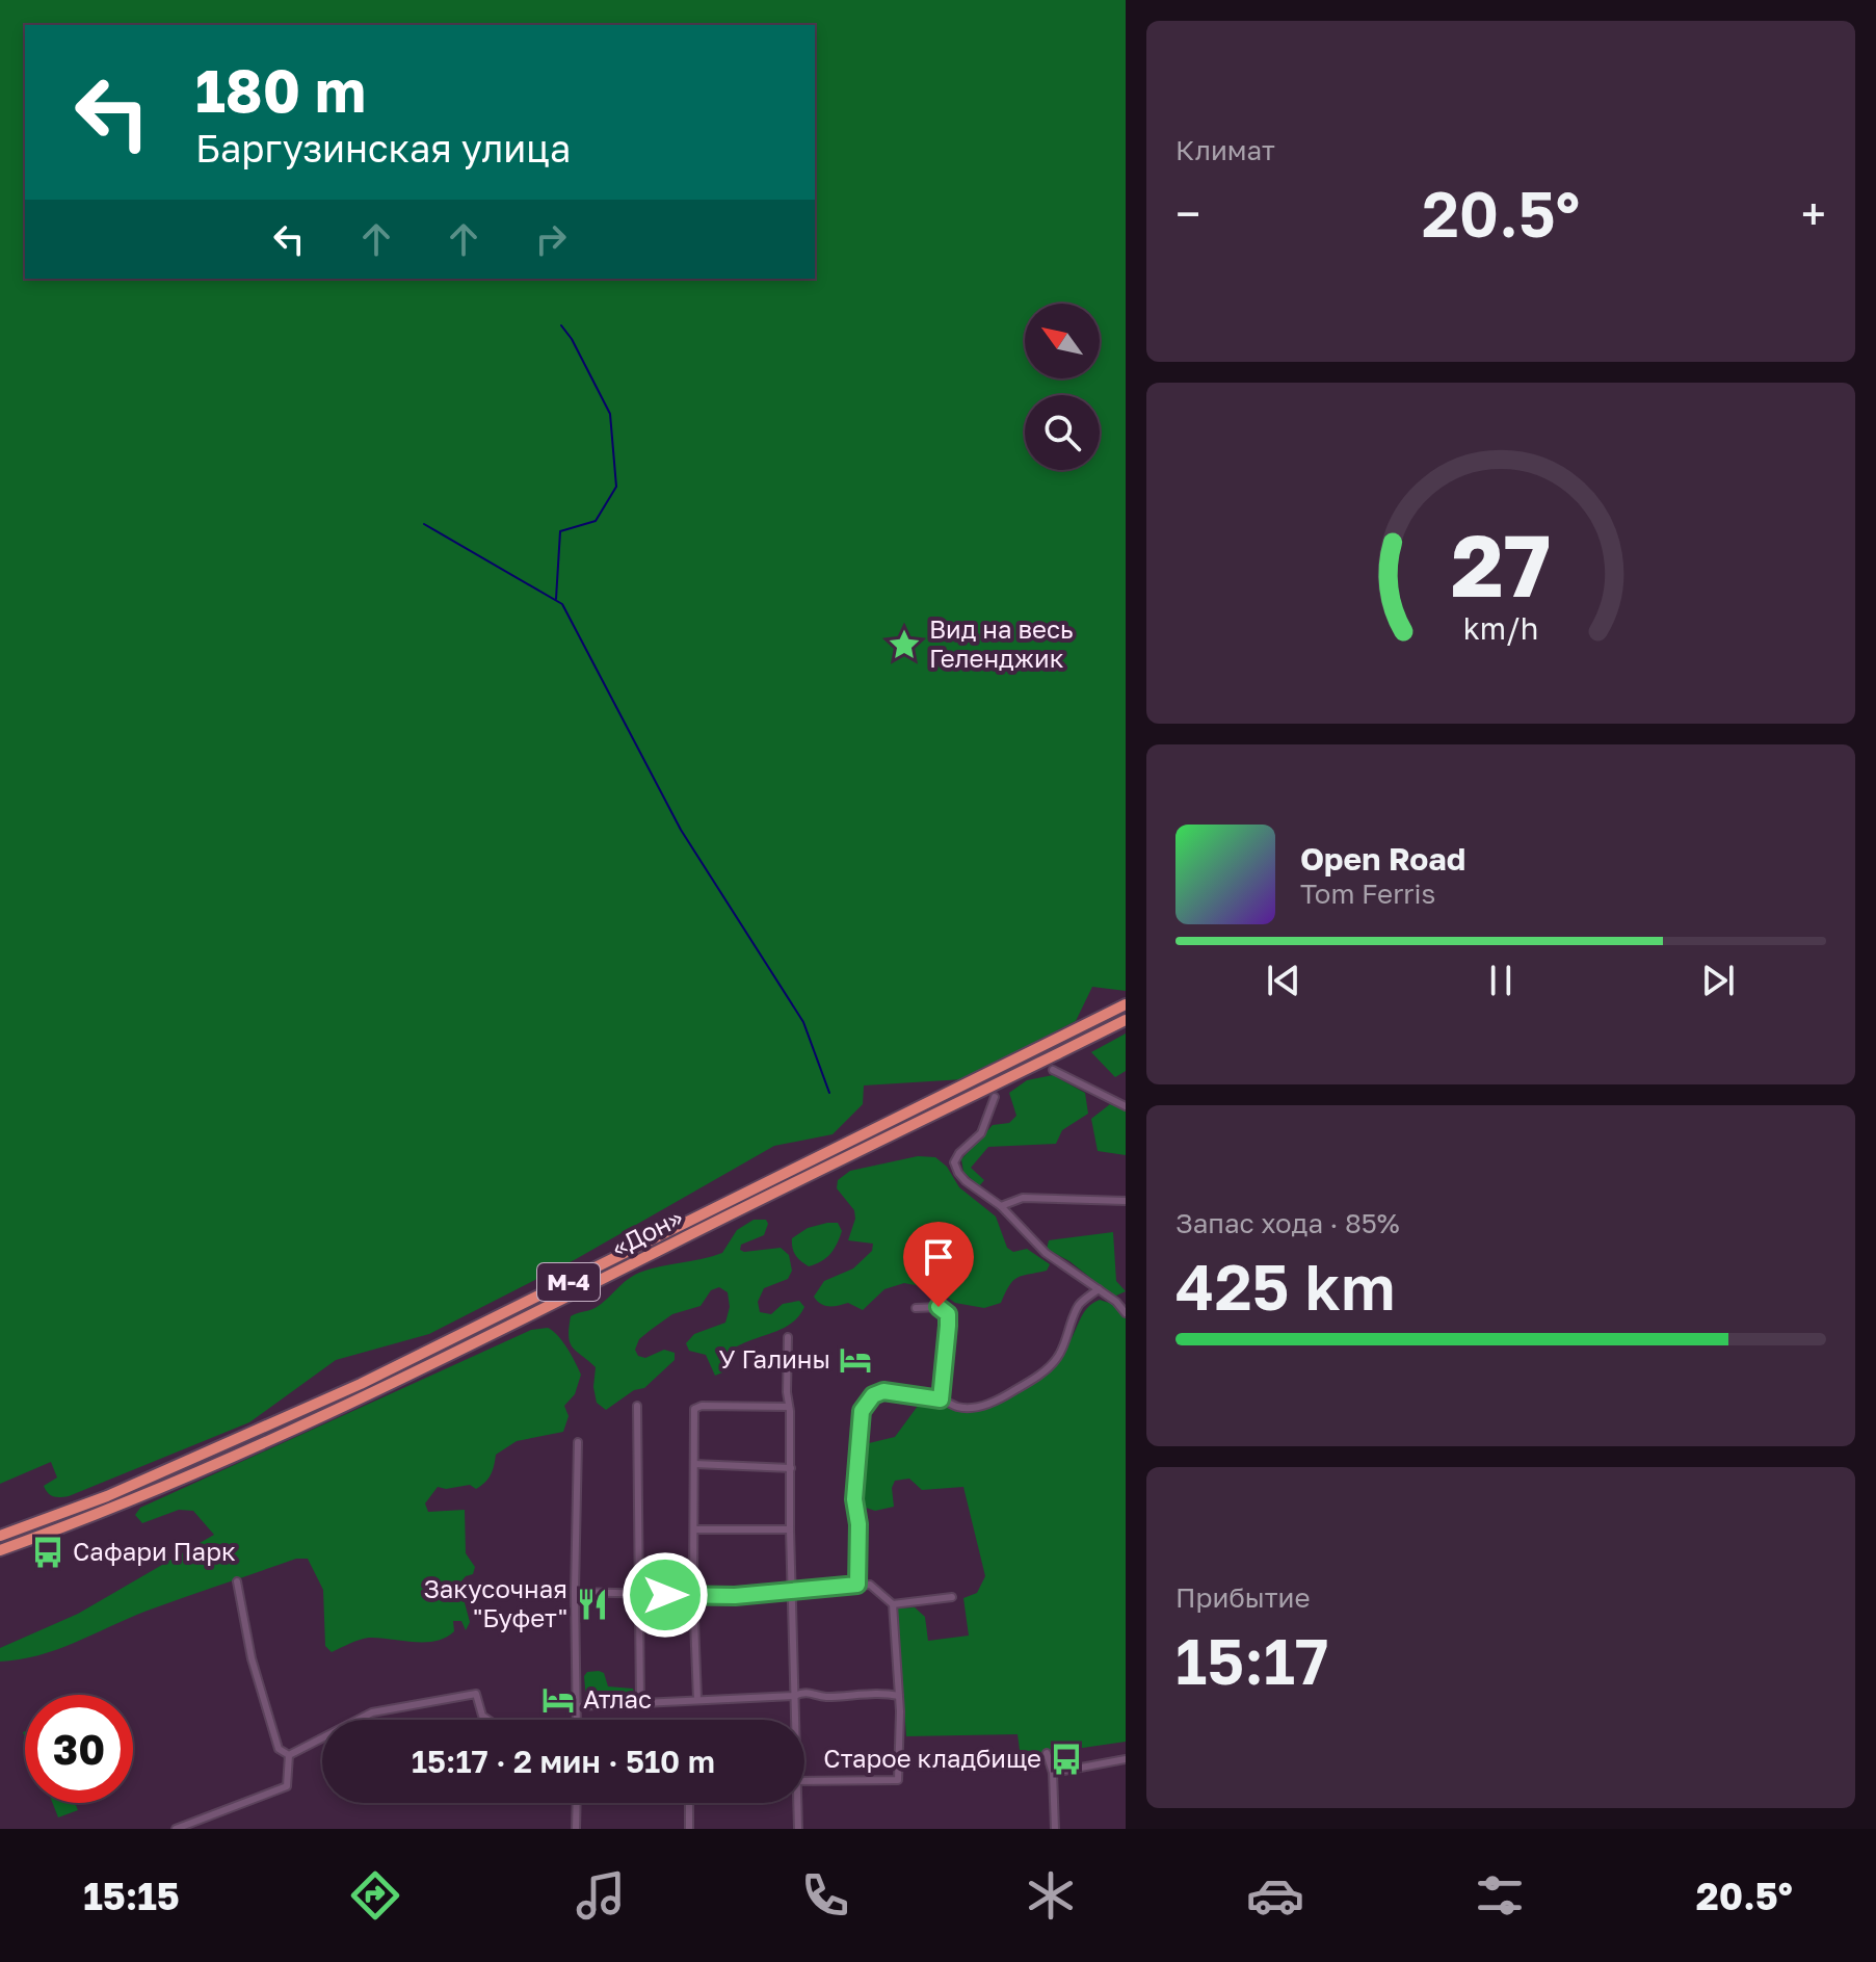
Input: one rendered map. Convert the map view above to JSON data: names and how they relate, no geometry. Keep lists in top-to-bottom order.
{
  "streets": {
    "highway": ["«Дон»", "М-4"]
  },
  "places": {
    "place": ["Вид на весь Геленджик"],
    "hotel": ["У Галины", "Атлас"],
    "bus stop": ["Сафари Парк", "Старое кладбище"],
    "restaurant": ["Закусочная \"Буфет\""]
  },
  "north": "top left",
  "page": {
    "tile": [
      "Климат",
      ["Запас хода · 85%", "425 km"],
      ["Прибытие", "15:17"]
    ],
    "turn": ["180 m", "Баргузинская улица"],
    "heat": ["−", "20.5°", "+"],
    "song": ["Open Road", "Tom Ferris"],
    "limit": "30",
    "trip": "15:17 · 2 мин · 510 m",
    "tabs": ["15:15", "20.5°"],
    "gauge": ["27", "km/h"]
  }
}
